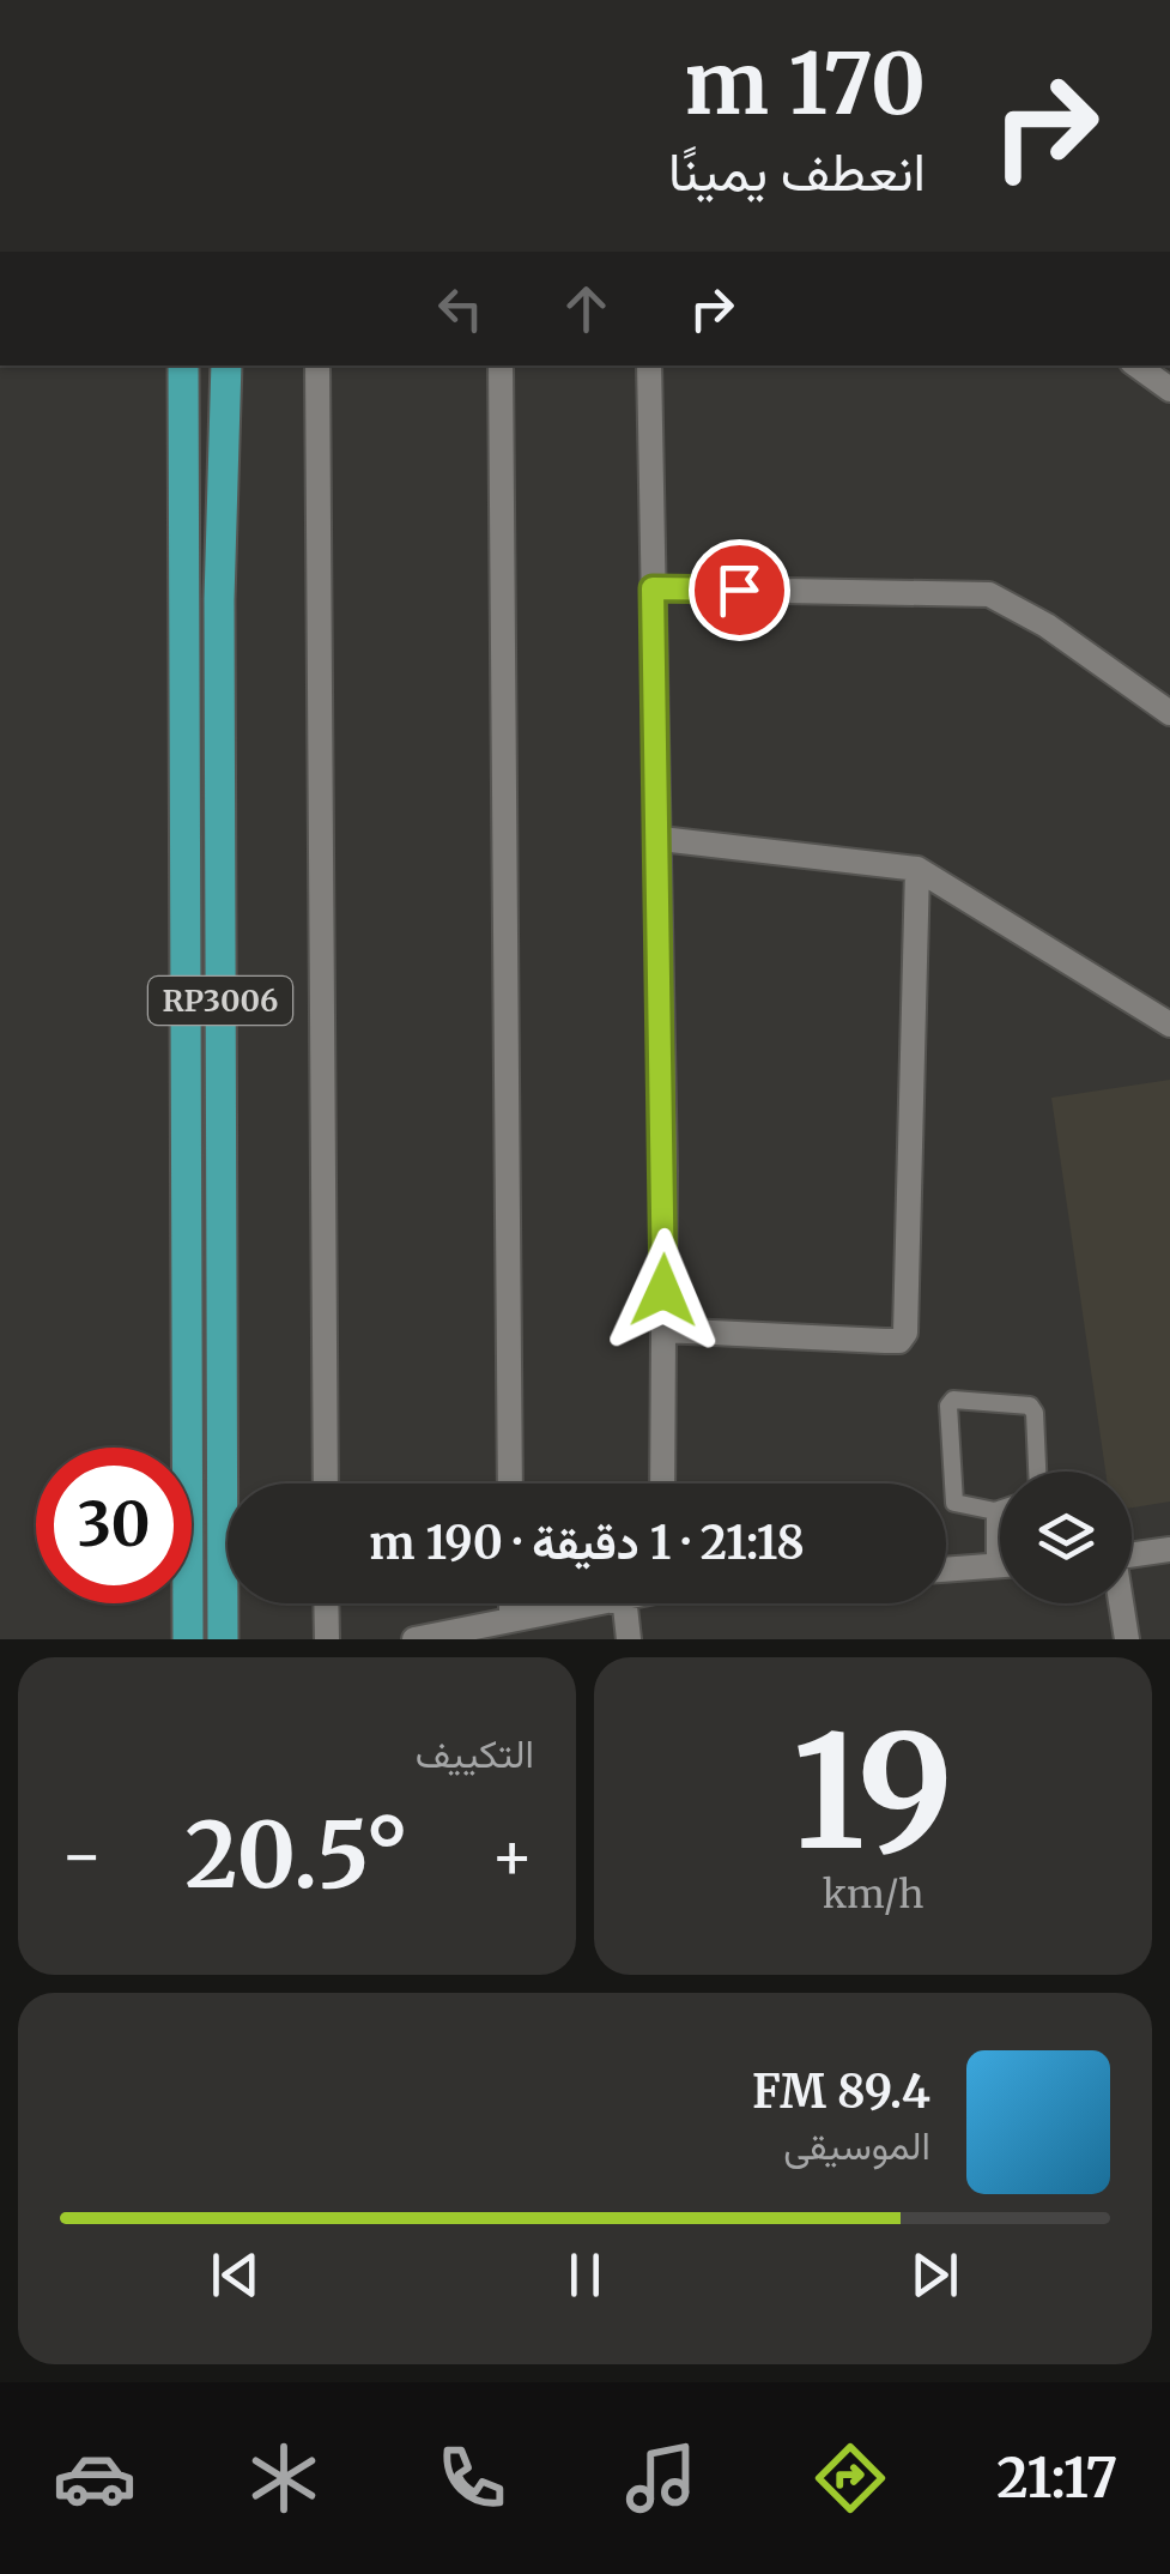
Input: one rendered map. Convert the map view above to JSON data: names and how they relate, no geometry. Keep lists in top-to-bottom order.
{
  "streets": {
    "main road": ["RP3006"]
  },
  "page": {
    "turn": ["170 m", "انعطف يمينًا"],
    "limit": "30",
    "trip": "21:18 · 1 دقيقة · 190 m",
    "tile": [
      ["19", "km/h"],
      "التكييف"
    ],
    "heat": ["−", "20.5°", "+"],
    "song": ["89.4 FM", "الموسيقى"],
    "tabs": "21:17"
  }
}
